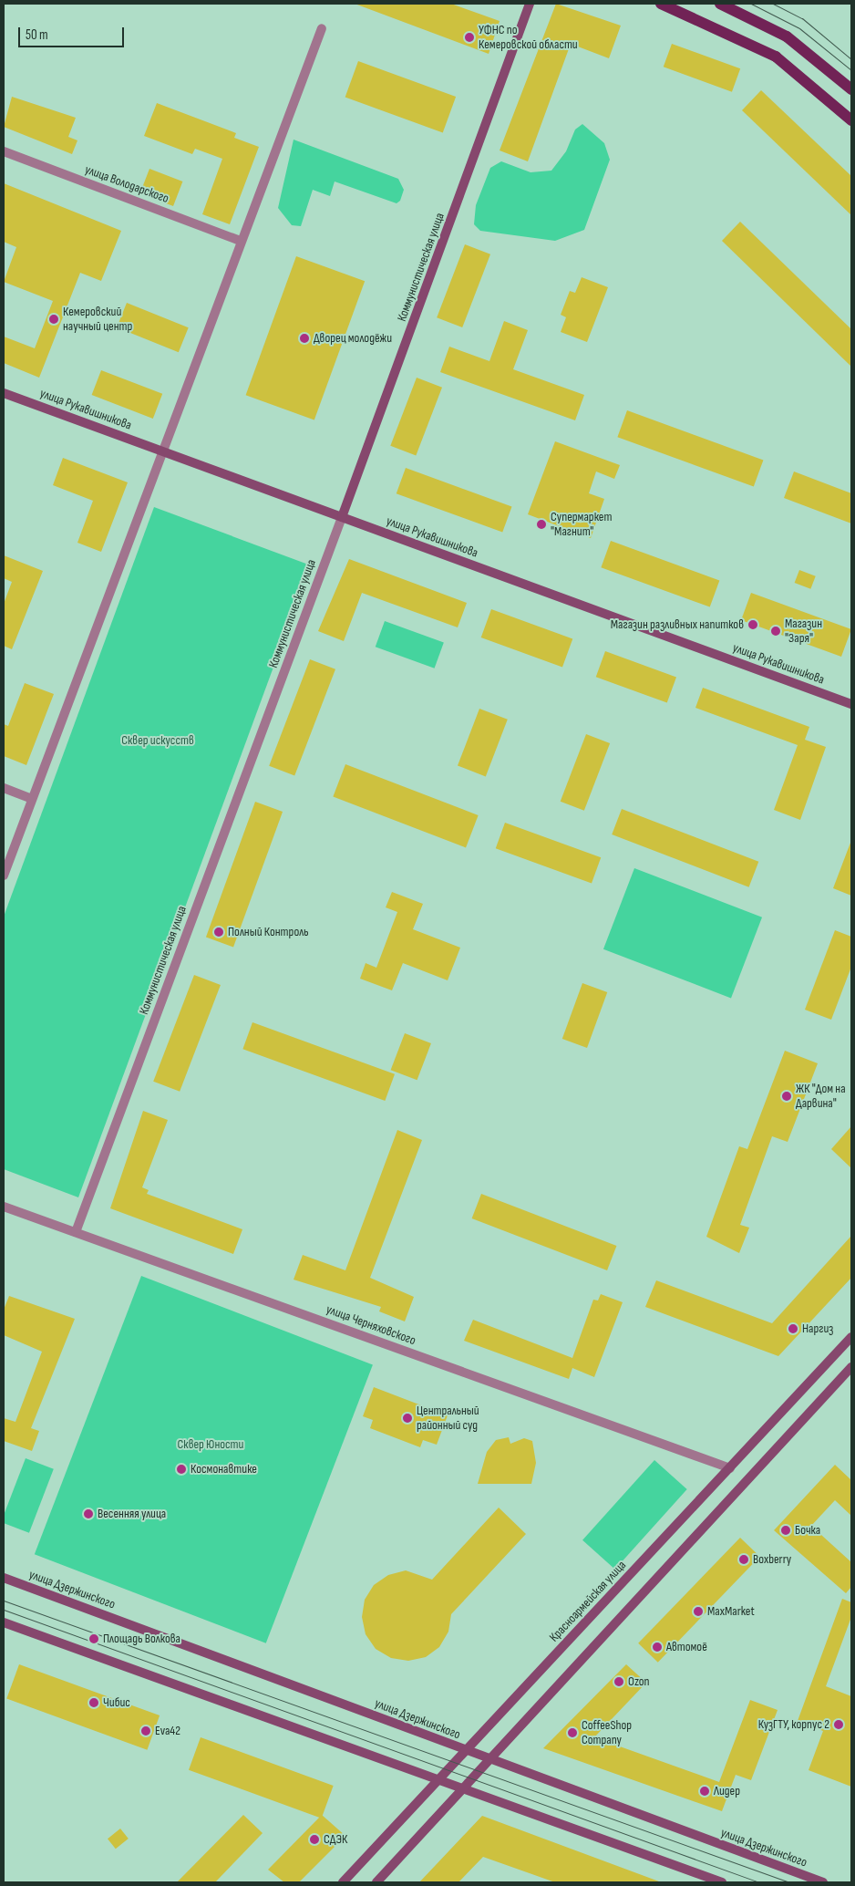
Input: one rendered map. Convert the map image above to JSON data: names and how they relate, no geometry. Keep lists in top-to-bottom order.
{
  "streets": {
    "street": [
      "улица Володарского",
      "Коммунистическая улица",
      "улица Рукавишникова",
      "улица Черняховского",
      "улица Дзержинского",
      "Красноармейская улица"
    ]
  },
  "crossings": [
    ["Коммунистическая улица", "улица Рукавишникова"],
    ["Коммунистическая улица", "улица Черняховского"],
    ["улица Черняховского", "Красноармейская улица"],
    ["улица Дзержинского", "Красноармейская улица"]
  ],
  "parks": ["Сквер искусств", "Сквер Юности"],
  "places": [
    "УФНС по Кемеровской области",
    "Кемеровский научный центр",
    "Дворец молодёжи",
    "Супермаркет \"Магнит\"",
    "Магазин разливных напитков",
    "Магазин \"Заря\"",
    "Полный Контроль",
    "ЖК \"Дом на Дарвина\"",
    "Наргиз",
    "Центральный районный суд",
    "Космонавтике",
    "Весенняя улица",
    "Бочка",
    "Boxberry",
    "MaxMarket",
    "Площадь Волкова",
    "Автомоё",
    "Ozon",
    "Чибис",
    "КузГТУ, корпус 2",
    "Eva42",
    "CoffeeShop Company",
    "Лидер",
    "СДЭК"
  ],
  "scale_bar": "50 m"
}
